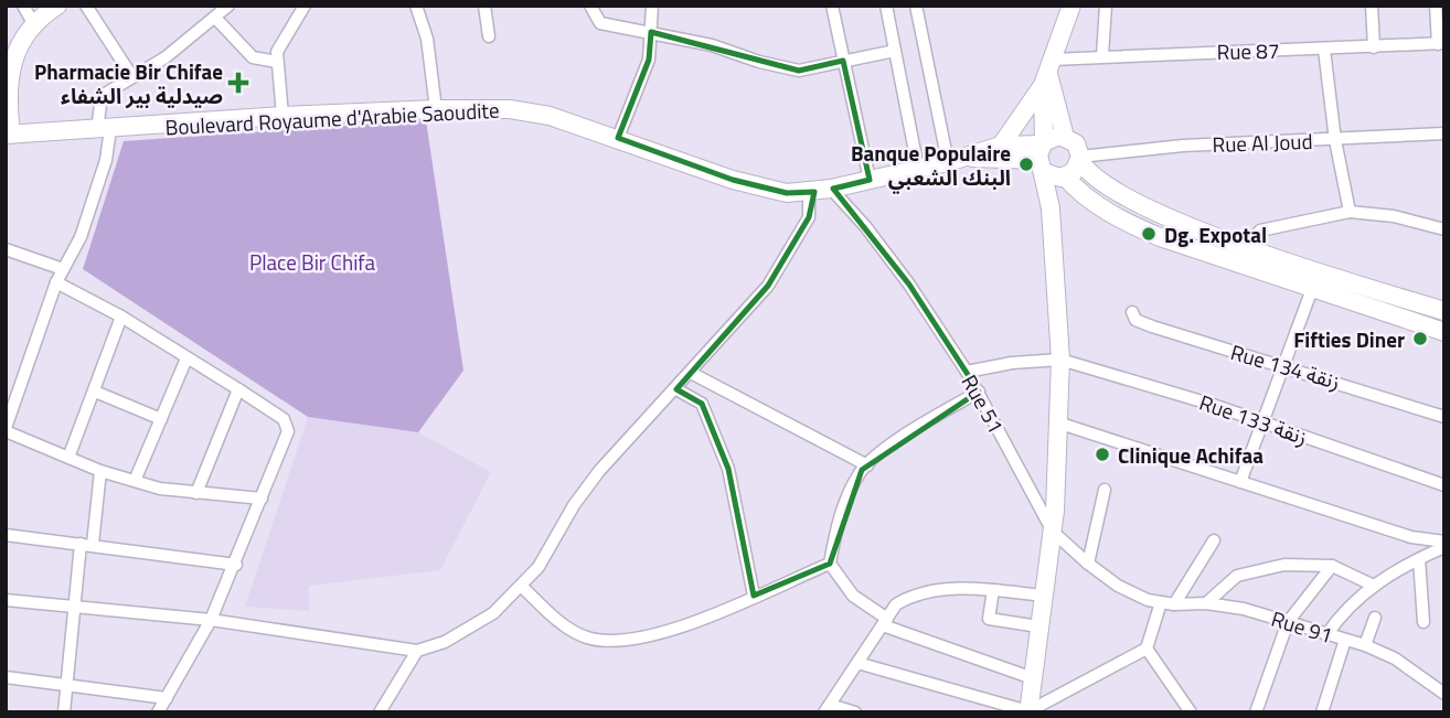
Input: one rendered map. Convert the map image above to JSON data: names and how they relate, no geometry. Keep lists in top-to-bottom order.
{
  "streets": {
    "main road": ["Boulevard Royaume d'Arabie Saoudite"],
    "street": [
      "Rue 87",
      "Rue Al Joud",
      "Rue 134 زنقة",
      "Rue 51",
      "Rue 133 زنقة",
      "Rue 91"
    ]
  },
  "crossings": [
    ["Boulevard Royaume d'Arabie Saoudite", "Rue 51"],
    ["Rue 51", "Rue 91"]
  ],
  "parks": ["Place Bir Chifa"],
  "places": {
    "health": ["Pharmacie Bir Chifae صيدلية بير الشفاء"],
    "other": [
      "Banque Populaire البنك الشعبي",
      "Dg. Expotal",
      "Fifties Diner",
      "Clinique Achifaa"
    ]
  }
}
